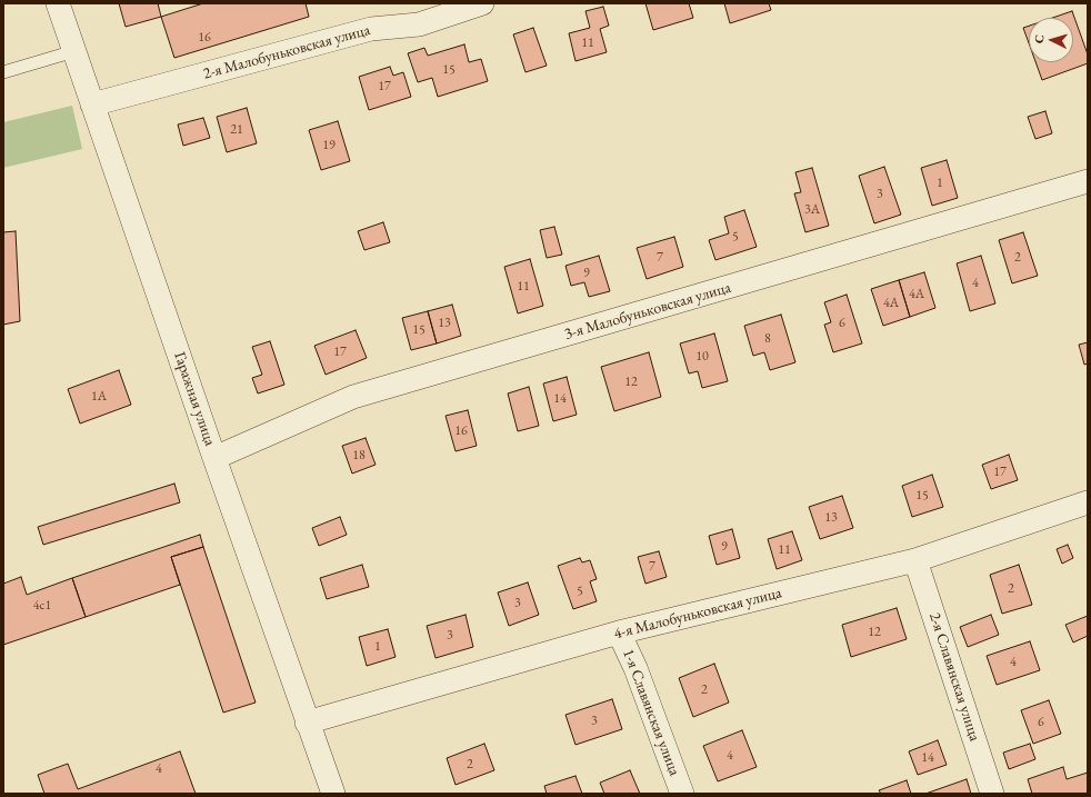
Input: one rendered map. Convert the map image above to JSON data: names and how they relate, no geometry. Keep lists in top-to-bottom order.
{
  "streets": {
    "street": [
      "2-я Малобуньковская улица",
      "3-я Малобуньковская улица",
      "Гаражная улица",
      "4-я Малобуньковская улица",
      "2-я Славянская улица",
      "1-я Славянская улица"
    ]
  },
  "crossings": [
    ["2-я Малобуньковская улица", "Гаражная улица"],
    ["3-я Малобуньковская улица", "Гаражная улица"],
    ["Гаражная улица", "4-я Малобуньковская улица"],
    ["4-я Малобуньковская улица", "2-я Славянская улица"],
    ["4-я Малобуньковская улица", "1-я Славянская улица"]
  ],
  "house_numbers": [
    "16",
    "11",
    "15",
    "17",
    "21",
    "19",
    "1",
    "3",
    "3А",
    "5",
    "7",
    "2",
    "9",
    "4",
    "11",
    "4А",
    "4А",
    "13",
    "6",
    "15",
    "8",
    "17",
    "10",
    "12",
    "1А",
    "14",
    "16",
    "18",
    "17",
    "15",
    "13",
    "9",
    "11",
    "7",
    "2",
    "5",
    "3",
    "4с1",
    "12",
    "3",
    "1",
    "4",
    "2",
    "3",
    "6",
    "4",
    "14",
    "2",
    "4"
  ],
  "north": "left"
}
